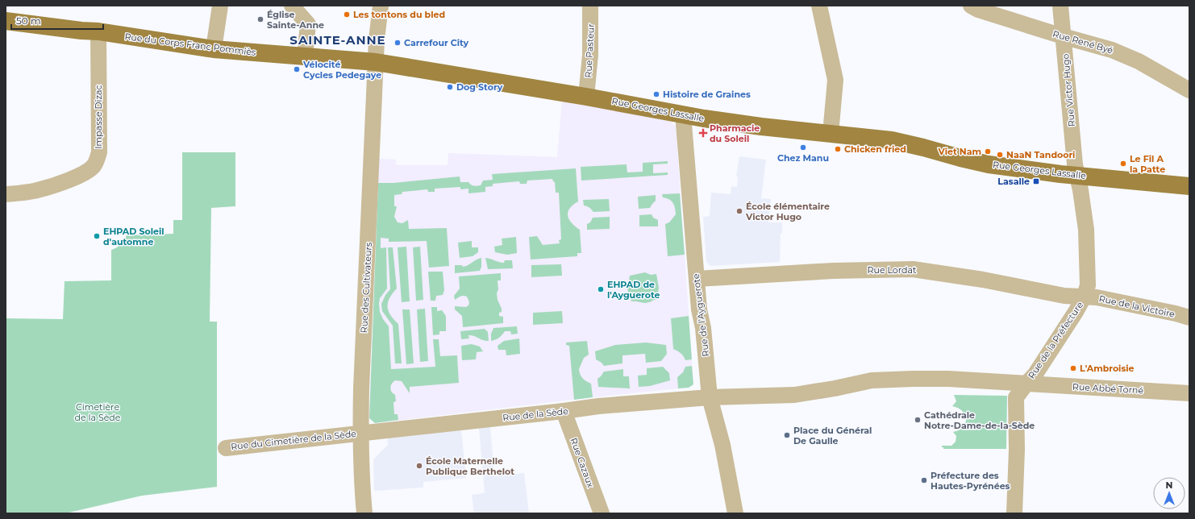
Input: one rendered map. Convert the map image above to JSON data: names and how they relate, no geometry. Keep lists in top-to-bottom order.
{
  "streets": {
    "main road": ["Rue du Corps Franc Pommiès", "Rue Georges Lassalle"],
    "street": [
      "Rue René Byé",
      "Rue Pasteur",
      "Rue Victor Hugo",
      "Impasse Dizac",
      "Rue Lordat",
      "Rue des Cultivateurs",
      "Rue de la Victoire",
      "Rue de l'Ayguerote",
      "Rue de la Préfecture",
      "Rue Abbé Torné",
      "Rue de la Sède",
      "Rue du Cimetière de la Sède",
      "Rue Cazaux"
    ]
  },
  "crossings": [
    ["Rue René Byé", "Rue Victor Hugo"],
    ["Rue du Corps Franc Pommiès", "Rue Georges Lassalle"],
    ["Rue du Corps Franc Pommiès", "Impasse Dizac"],
    ["Rue du Corps Franc Pommiès", "Rue des Cultivateurs"],
    ["Rue Pasteur", "Rue Georges Lassalle"],
    ["Rue Victor Hugo", "Rue Georges Lassalle"],
    ["Rue Victor Hugo", "Rue Lordat"],
    ["Rue Victor Hugo", "Rue de la Victoire"],
    ["Rue Victor Hugo", "Rue de la Préfecture"],
    ["Rue Georges Lassalle", "Rue des Cultivateurs"],
    ["Rue Georges Lassalle", "Rue de l'Ayguerote"],
    ["Rue Lordat", "Rue de la Victoire"],
    ["Rue Lordat", "Rue de l'Ayguerote"],
    ["Rue Lordat", "Rue de la Préfecture"],
    ["Rue des Cultivateurs", "Rue de la Sède"],
    ["Rue des Cultivateurs", "Rue du Cimetière de la Sède"],
    ["Rue de la Victoire", "Rue de la Préfecture"],
    ["Rue de l'Ayguerote", "Rue de la Sède"],
    ["Rue de la Préfecture", "Rue Abbé Torné"],
    ["Rue de la Sède", "Rue du Cimetière de la Sède"],
    ["Rue de la Sède", "Rue Cazaux"]
  ],
  "districts": ["SAINTE-ANNE"],
  "parks": ["Cimetière de la Sède"],
  "places": {
    "other": [
      "Les tontons du bled",
      "Église Sainte-Anne",
      "Carrefour City",
      "Vélocité Cycles Pedegaye",
      "Dog Story",
      "Histoire de Graines",
      "Chez Manu",
      "Chicken fried",
      "Viet Nam",
      "NaaN Tandoori",
      "Le Fil A la Patte",
      "École élémentaire Victor Hugo",
      "EHPAD Soleil d'automne",
      "EHPAD de l'Ayguerote",
      "L'Ambroisie",
      "Cathédrale Notre-Dame-de-la-Sède",
      "Place du Général De Gaulle",
      "École Maternelle Publique Berthelot",
      "Préfecture des Hautes-Pyrénées"
    ],
    "health": ["Pharmacie du Soleil"],
    "transit": ["Lasalle"]
  },
  "scale_bar": "50 m",
  "north": "top"
}
